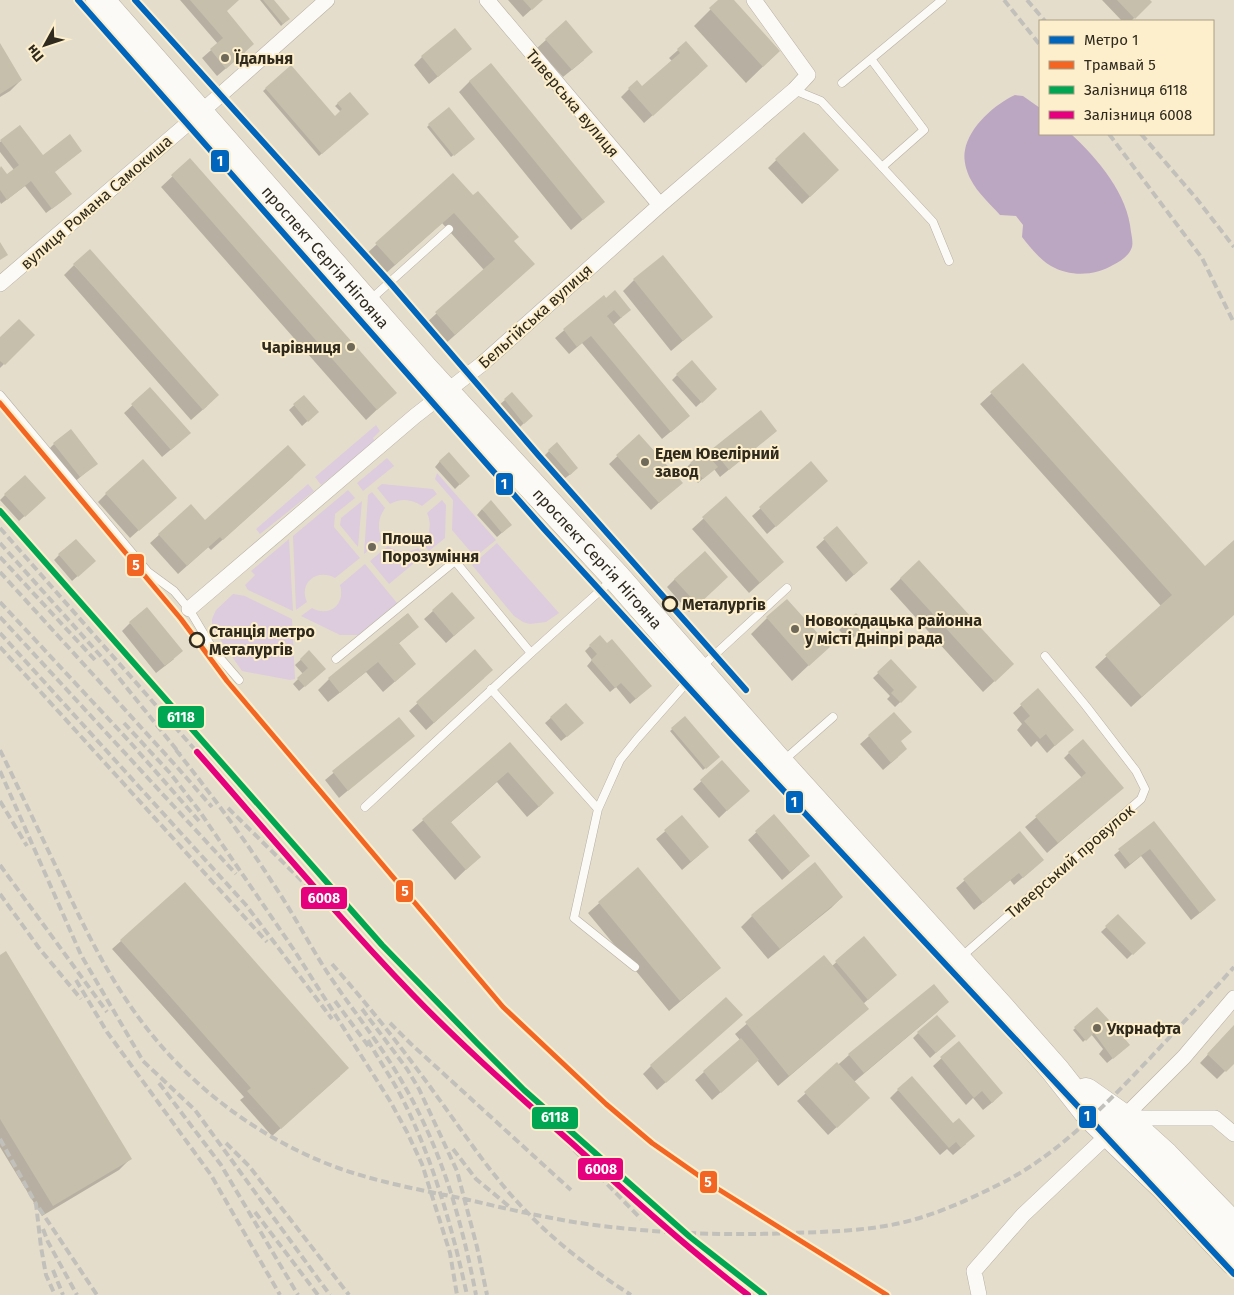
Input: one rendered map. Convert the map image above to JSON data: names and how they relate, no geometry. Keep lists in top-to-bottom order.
{
  "streets": {
    "highway": ["проспект Сергія Нігояна"],
    "street": ["Тиверська вулиця", "вулиця Романа Самокиша", "Бельгійська вулиця"],
    "lane": ["Тиверський провулок"]
  },
  "crossings": [
    ["Тиверська вулиця", "Бельгійська вулиця"],
    ["вулиця Романа Самокиша", "проспект Сергія Нігояна"],
    ["проспект Сергія Нігояна", "Бельгійська вулиця"],
    ["проспект Сергія Нігояна", "Тиверський провулок"]
  ],
  "places": [
    "Їдальня",
    "Чарівниця",
    "Едем Ювелірний завод",
    "Площа Порозуміння",
    "Металургів",
    "Новокодацька районна у місті Дніпрі рада",
    "Станція метро Металургів",
    "Укрнафта"
  ],
  "lines": [
    "metro line 1",
    "tram line 5",
    "rail line 6118",
    "rail line 6008"
  ],
  "legend": [
    "Метро 1",
    "Трамвай 5",
    "Залізниця 6118",
    "Залізниця 6008"
  ],
  "north": "bottom left"
}
